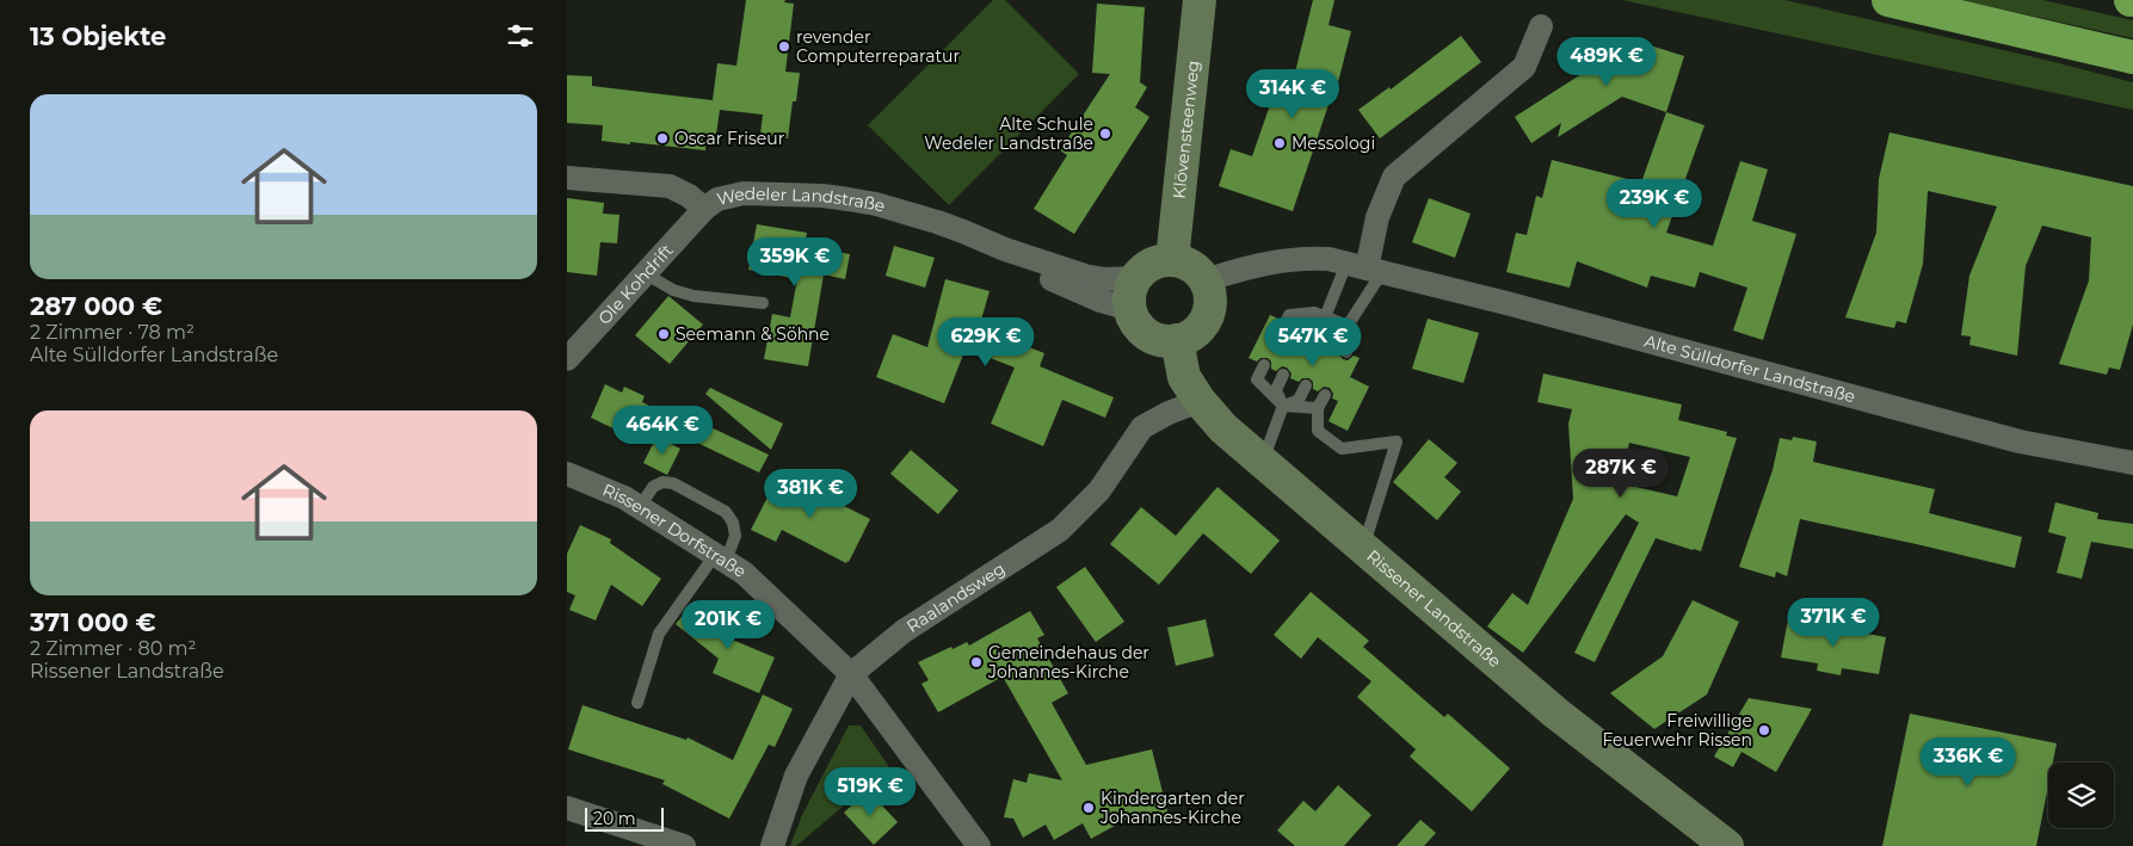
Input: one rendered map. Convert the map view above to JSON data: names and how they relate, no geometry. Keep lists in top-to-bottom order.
{
  "streets": {
    "street": [
      "Klövensteenweg",
      "Wedeler Landstraße",
      "Ole Kohdrift",
      "Alte Sülldorfer Landstraße",
      "Rissener Dorfstraße",
      "Raalandsweg",
      "Rissener Landstraße"
    ]
  },
  "crossings": [
    ["Klövensteenweg", "Wedeler Landstraße"],
    ["Klövensteenweg", "Alte Sülldorfer Landstraße"],
    ["Klövensteenweg", "Rissener Landstraße"],
    ["Wedeler Landstraße", "Ole Kohdrift"],
    ["Wedeler Landstraße", "Alte Sülldorfer Landstraße"],
    ["Wedeler Landstraße", "Rissener Landstraße"],
    ["Alte Sülldorfer Landstraße", "Rissener Landstraße"],
    ["Rissener Dorfstraße", "Raalandsweg"],
    ["Raalandsweg", "Rissener Landstraße"]
  ],
  "places": [
    "revender Computerreparatur",
    "Alte Schule Wedeler Landstraße",
    "Oscar Friseur",
    "Messologi",
    "Seemann & Söhne",
    "Gemeindehaus der Johannes-Kirche",
    "Freiwillige Feuerwehr Rissen",
    "Kindergarten der Johannes-Kirche"
  ],
  "scale_bar": "20 m",
  "page": {
    "heading": "13 Objekte",
    "price": [
      "489K €",
      "314K €",
      "239K €",
      "359K €",
      "629K €",
      "547K €",
      "464K €",
      "287K €",
      "381K €",
      "371K €",
      "201K €",
      "336K €",
      "519K €"
    ],
    "list": [
      {
        "name": "287 000 €",
        "note": "2 Zimmer · 78 m² · Alte Sülldorfer Landstraße"
      },
      {
        "name": "371 000 €",
        "note": "2 Zimmer · 80 m² · Rissener Landstraße"
      }
    ],
    "scale": "20 m"
  }
}
